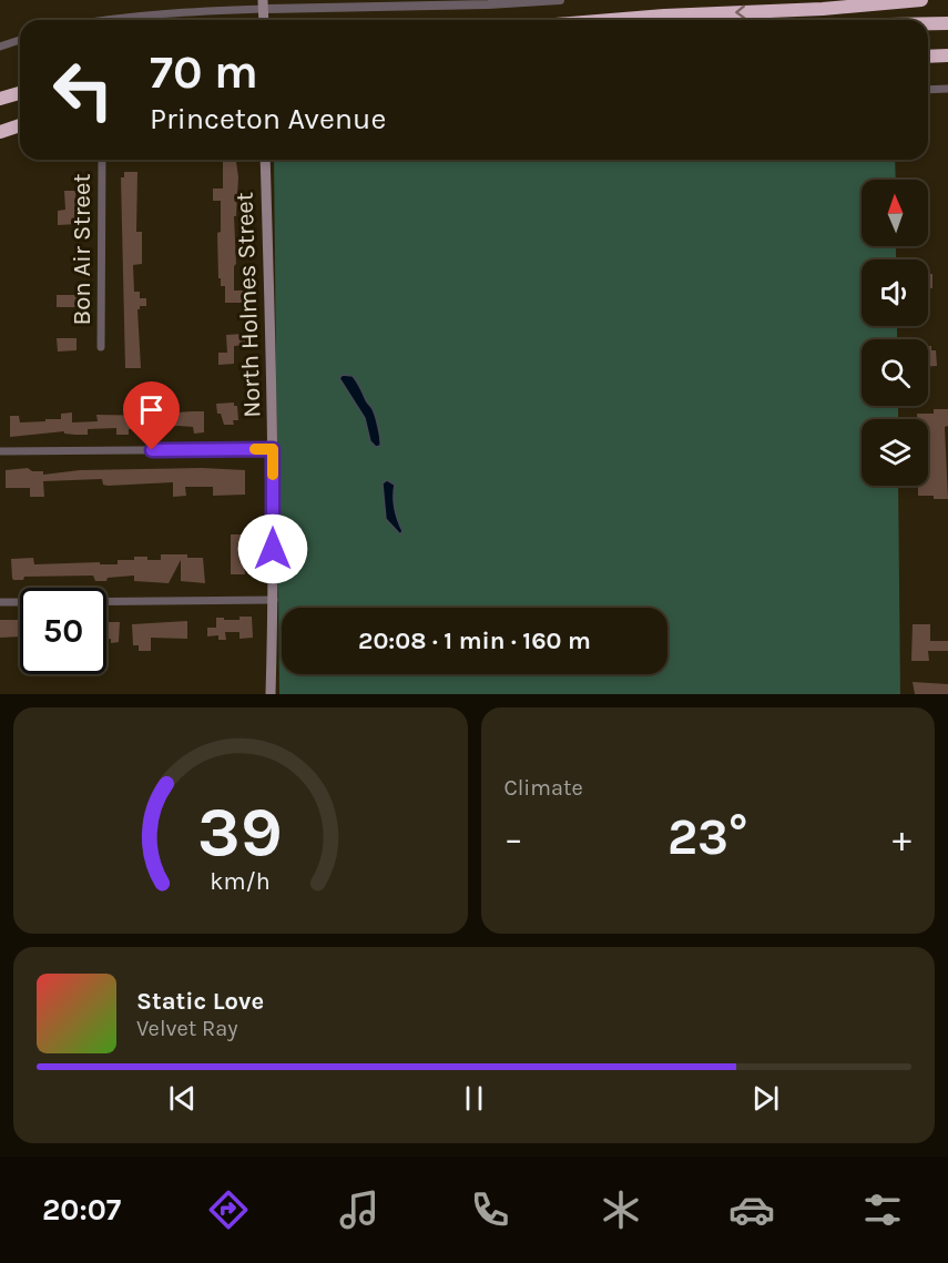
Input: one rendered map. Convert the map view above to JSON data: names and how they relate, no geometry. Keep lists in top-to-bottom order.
{
  "streets": {
    "main road": ["North Holmes Street"],
    "street": ["Bon Air Street"]
  },
  "north": "top",
  "page": {
    "turn": ["70 m", "Princeton Avenue"],
    "limit": "50",
    "trip": "20:08 · 1 min · 160 m",
    "tile": "Climate",
    "heat": ["−", "23°", "+"],
    "song": ["Static Love", "Velvet Ray"],
    "tabs": "20:07",
    "gauge": ["39", "km/h"]
  }
}
